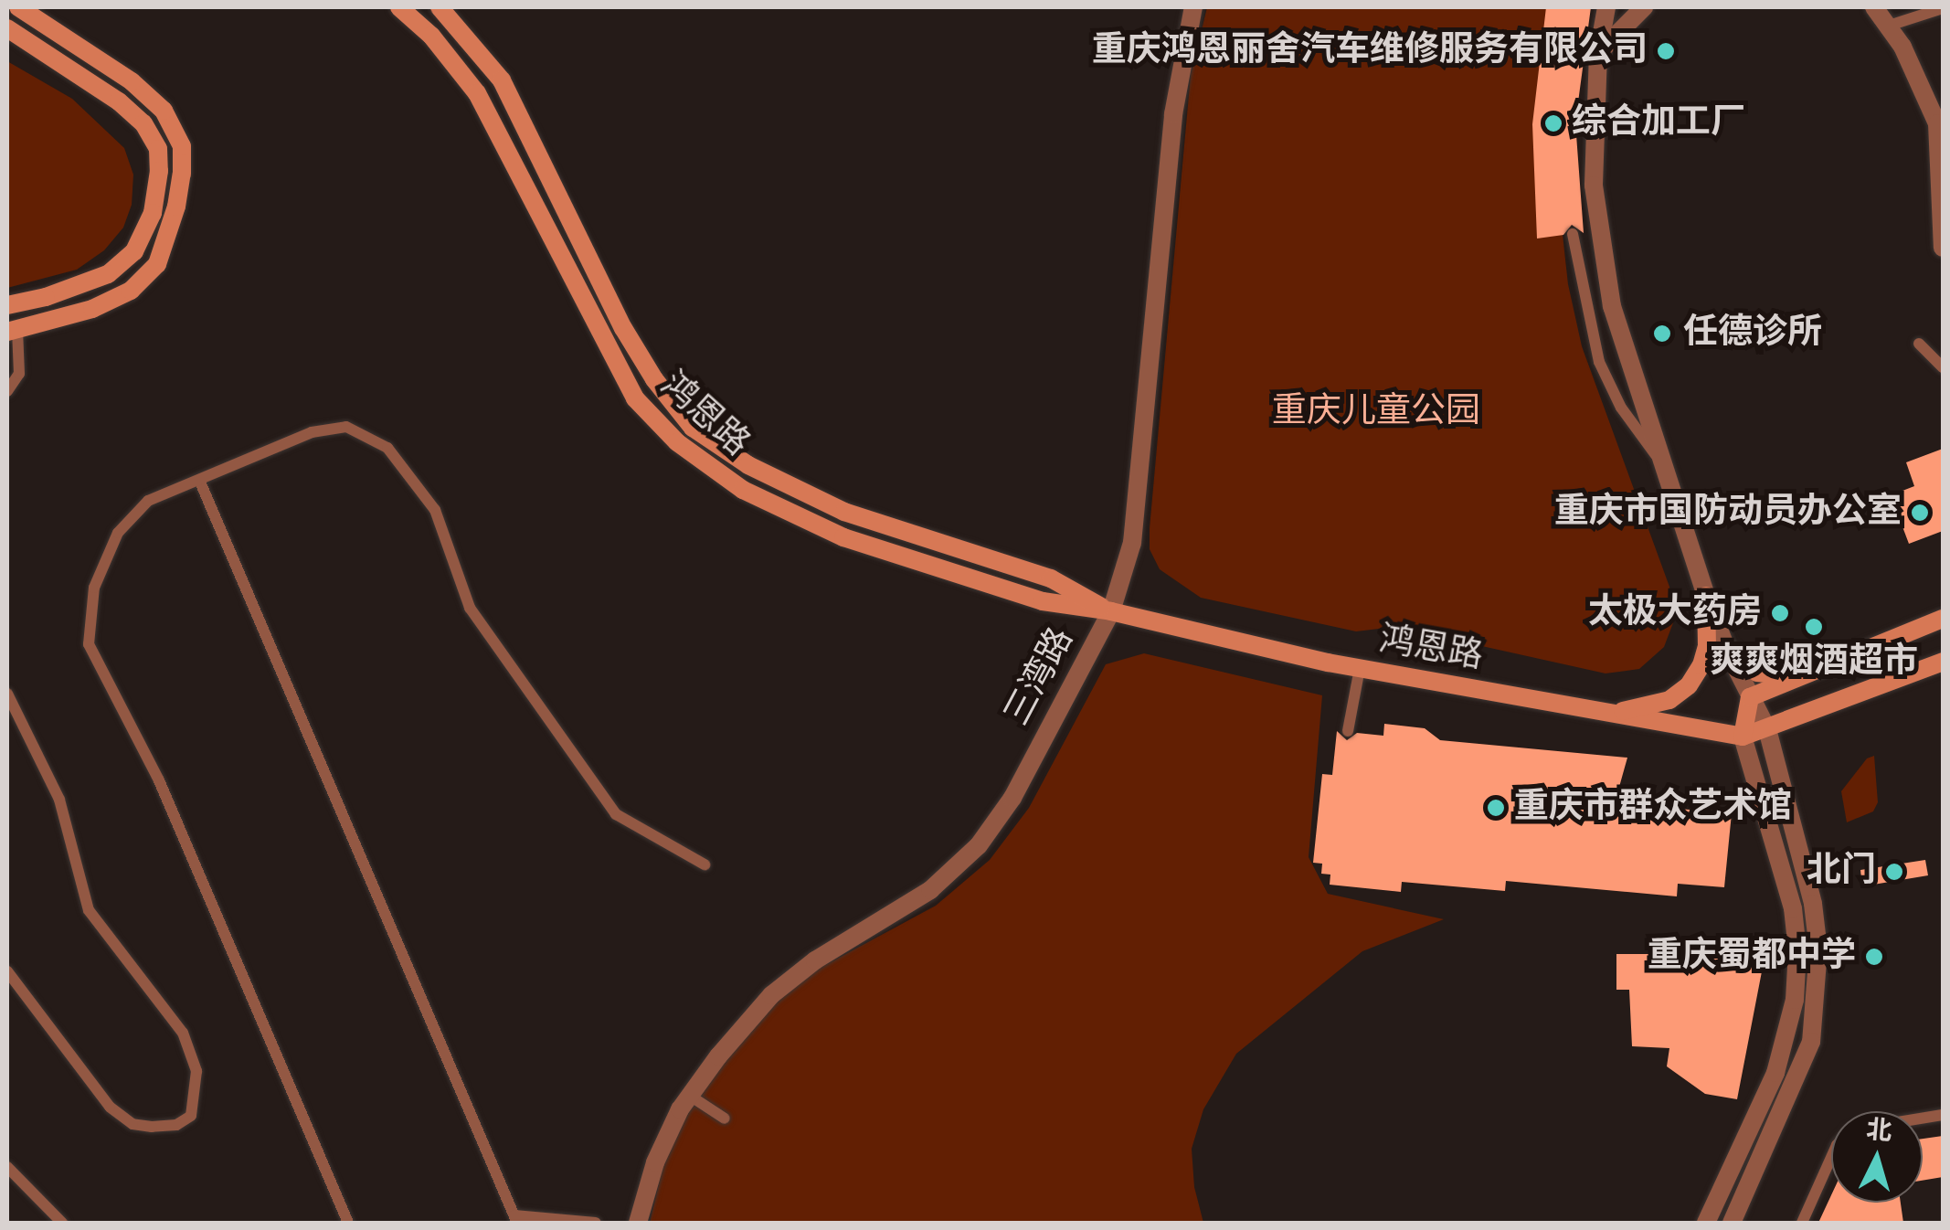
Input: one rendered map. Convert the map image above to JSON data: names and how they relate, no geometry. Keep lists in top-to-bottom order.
{
  "streets": {
    "main road": ["鸿恩路"],
    "street": ["三湾路"]
  },
  "crossings": [
    ["鸿恩路", "三湾路"]
  ],
  "parks": ["重庆儿童公园"],
  "places": [
    "重庆鸿恩丽舍汽车维修服务有限公司",
    "综合加工厂",
    "任德诊所",
    "重庆市国防动员办公室",
    "太极大药房",
    "爽爽烟酒超市",
    "重庆市群众艺术馆",
    "北门",
    "重庆蜀都中学"
  ],
  "north": "top"
}
